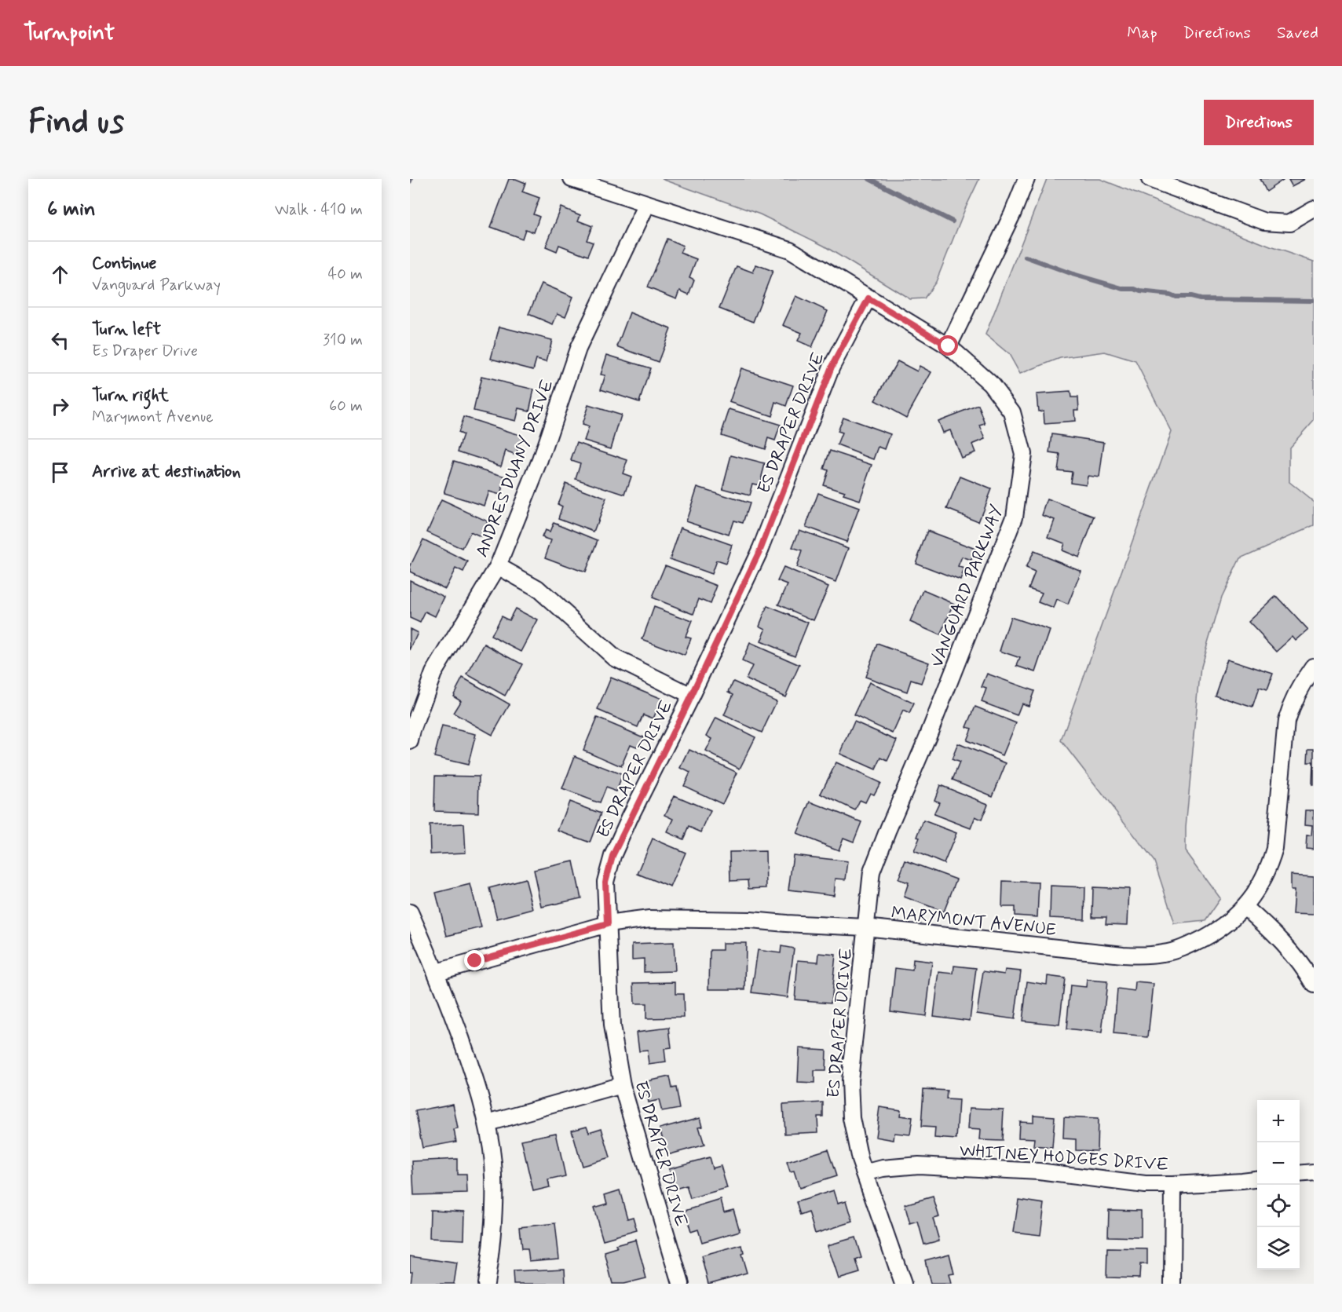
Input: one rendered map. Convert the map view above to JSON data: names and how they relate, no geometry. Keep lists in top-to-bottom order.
{
  "streets": {
    "street": [
      "ES DRAPER DRIVE",
      "ANDRES DUANY DRIVE",
      "VANGUARD PARKWAY",
      "MARYMONT AVENUE",
      "WHITNEY HODGES DRIVE"
    ]
  },
  "crossings": [
    ["ES DRAPER DRIVE", "VANGUARD PARKWAY"],
    ["ES DRAPER DRIVE", "MARYMONT AVENUE"],
    ["ES DRAPER DRIVE", "WHITNEY HODGES DRIVE"],
    ["ANDRES DUANY DRIVE", "VANGUARD PARKWAY"],
    ["VANGUARD PARKWAY", "MARYMONT AVENUE"]
  ],
  "page": {
    "header": "Turnpoint",
    "nav": ["Map", "Directions", "Saved"],
    "buttons": "Directions",
    "title": "Find us",
    "heading": ["6 min", "Walk · 410 m"],
    "list": [
      ["Continue", "Vanguard Parkway", "40 m"],
      ["Turn left", "Es Draper Drive", "310 m"],
      ["Turn right", "Marymont Avenue", "60 m"],
      "Arrive at destination"
    ],
    "map_buttons": ["+", "−"]
  }
}
